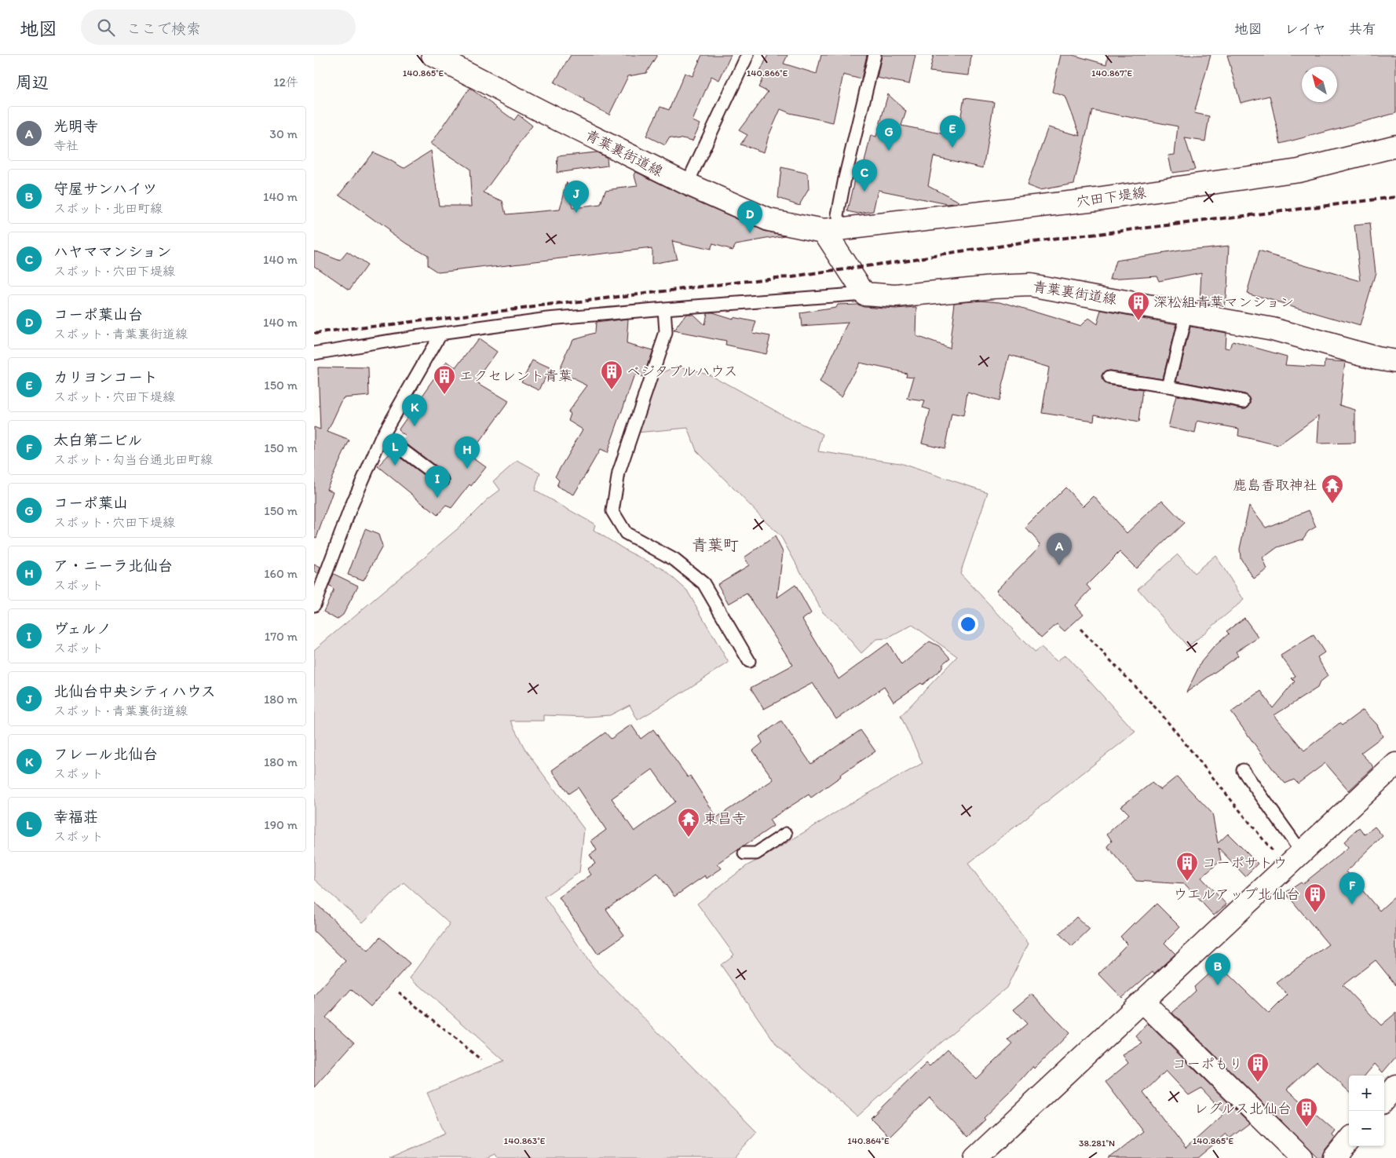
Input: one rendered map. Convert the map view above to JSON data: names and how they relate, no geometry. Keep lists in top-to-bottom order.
{
  "streets": {
    "street": ["青葉裏街道線", "穴田下堤線"]
  },
  "crossings": [
    ["青葉裏街道線", "穴田下堤線"]
  ],
  "districts": ["青葉町"],
  "places": {
    "building": [
      "深松組青葉マンション",
      "ベジタブルハウス",
      "エクセレント青葉",
      "コーポサトウ",
      "ウエルアップ北仙台",
      "コーポもり",
      "レグルス北仙台"
    ],
    "temple": ["鹿島香取神社", "東昌寺"]
  },
  "north": "top left",
  "page": {
    "header": "地図",
    "search": "ここで検索",
    "nav": ["地図", "レイヤ", "共有"],
    "heading": ["周辺", "12件"],
    "list": [
      {
        "mark": "A",
        "name": "光明寺",
        "note": "寺社",
        "value": "30 m"
      },
      {
        "mark": "B",
        "name": "守屋サンハイツ",
        "note": "スポット · 北田町線",
        "value": "140 m"
      },
      {
        "mark": "C",
        "name": "ハヤママンション",
        "note": "スポット · 穴田下堤線",
        "value": "140 m"
      },
      {
        "mark": "D",
        "name": "コーポ葉山台",
        "note": "スポット · 青葉裏街道線",
        "value": "140 m"
      },
      {
        "mark": "E",
        "name": "カリヨンコート",
        "note": "スポット · 穴田下堤線",
        "value": "150 m"
      },
      {
        "mark": "F",
        "name": "太白第二ビル",
        "note": "スポット · 勾当台通北田町線",
        "value": "150 m"
      },
      {
        "mark": "G",
        "name": "コーポ葉山",
        "note": "スポット · 穴田下堤線",
        "value": "150 m"
      },
      {
        "mark": "H",
        "name": "ア・ニーラ北仙台",
        "note": "スポット",
        "value": "160 m"
      },
      {
        "mark": "I",
        "name": "ヴェルノ",
        "note": "スポット",
        "value": "170 m"
      },
      {
        "mark": "J",
        "name": "北仙台中央シティハウス",
        "note": "スポット · 青葉裏街道線",
        "value": "180 m"
      },
      {
        "mark": "K",
        "name": "フレール北仙台",
        "note": "スポット",
        "value": "180 m"
      },
      {
        "mark": "L",
        "name": "幸福荘",
        "note": "スポット",
        "value": "190 m"
      }
    ],
    "pins": [
      "E",
      "G",
      "C",
      "J",
      "D",
      "K",
      "L",
      "H",
      "I",
      "A",
      "F",
      "B"
    ],
    "map_buttons": ["+", "−"]
  },
  "coordinates": [
    "140.865°E",
    "140.866°E",
    "140.867°E",
    "140.863°E",
    "140.864°E",
    "38.281°N"
  ]
}
